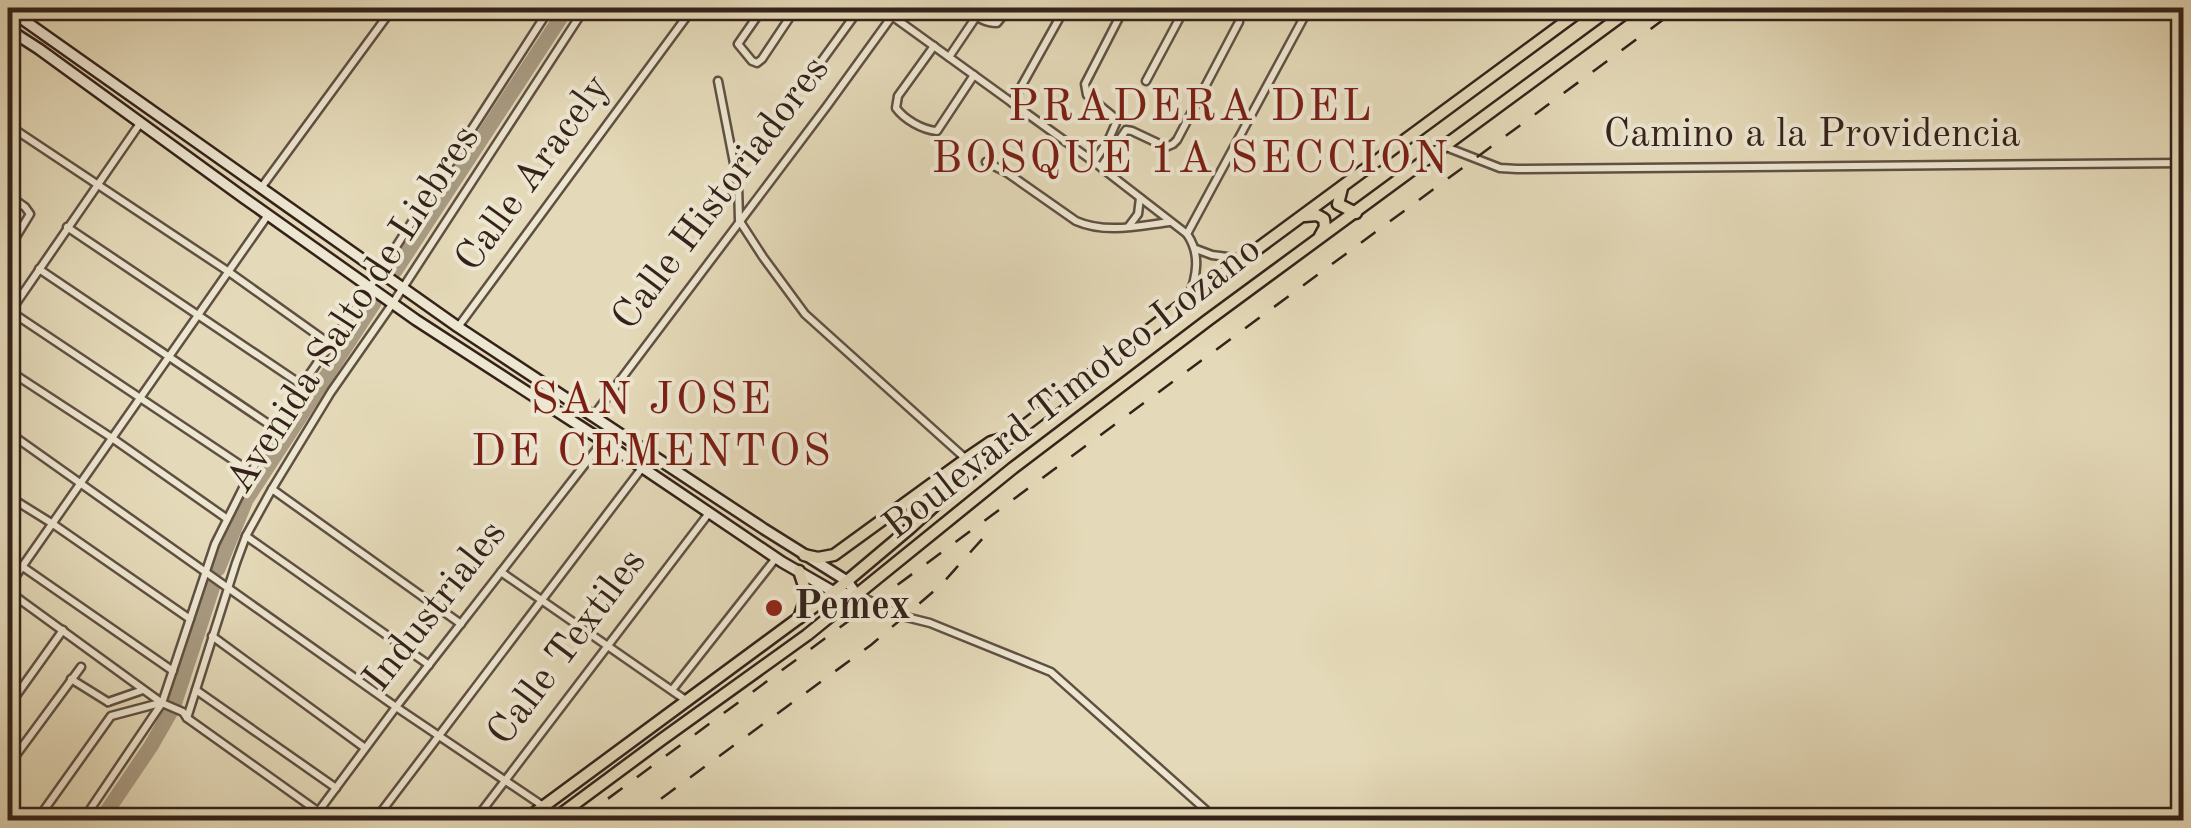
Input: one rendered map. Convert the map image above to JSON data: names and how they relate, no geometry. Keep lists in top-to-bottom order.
{
  "streets": {
    "main road": ["Boulevard Timoteo Lozano"],
    "street": [
      "Camino a la Providencia",
      "Calle Aracely",
      "Calle Historiadores",
      "Avenida Salto de Liebres",
      "Industriales",
      "Calle Textiles"
    ]
  },
  "crossings": [
    ["Camino a la Providencia", "Boulevard Timoteo Lozano"]
  ],
  "districts": ["PRADERA DEL BOSQUE 1A SECCION", "SAN JOSE DE CEMENTOS"],
  "places": ["Pemex"]
}
